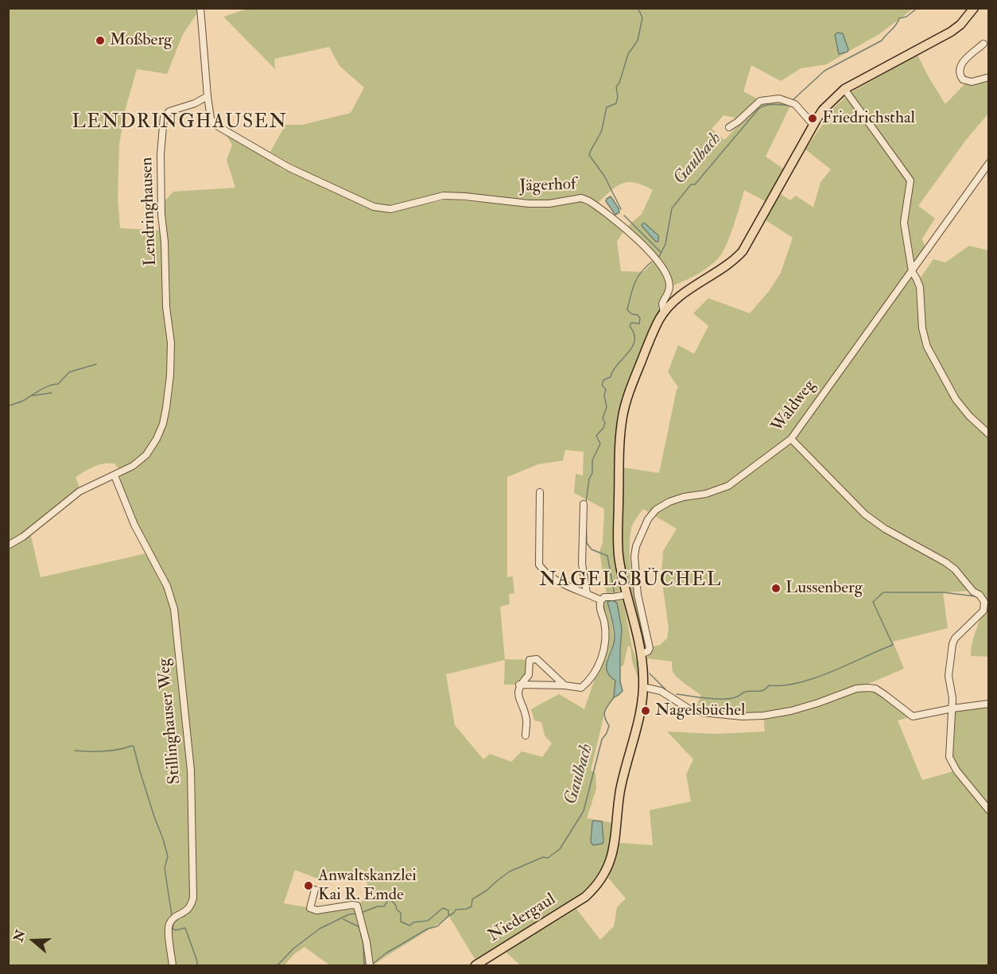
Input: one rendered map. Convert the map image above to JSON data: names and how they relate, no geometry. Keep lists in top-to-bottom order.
{
  "streets": {
    "main road": ["Niedergaul"],
    "street": [
      "Jägerhof",
      "Lendringhausen",
      "Waldweg",
      "Stillinghauser Weg"
    ]
  },
  "crossings": [
    ["Jägerhof", "Lendringhausen"],
    ["Jägerhof", "Niedergaul"],
    ["Lendringhausen", "Stillinghauser Weg"],
    ["Waldweg", "Niedergaul"]
  ],
  "districts": ["LENDRINGHAUSEN", "NAGELSBÜCHEL"],
  "water": ["Gaulbach"],
  "places": [
    "Moßberg",
    "Friedrichsthal",
    "Lussenberg",
    "Nagelsbüchel",
    "Anwaltskanzlei Kai R. Emde"
  ],
  "north": "left"
}
